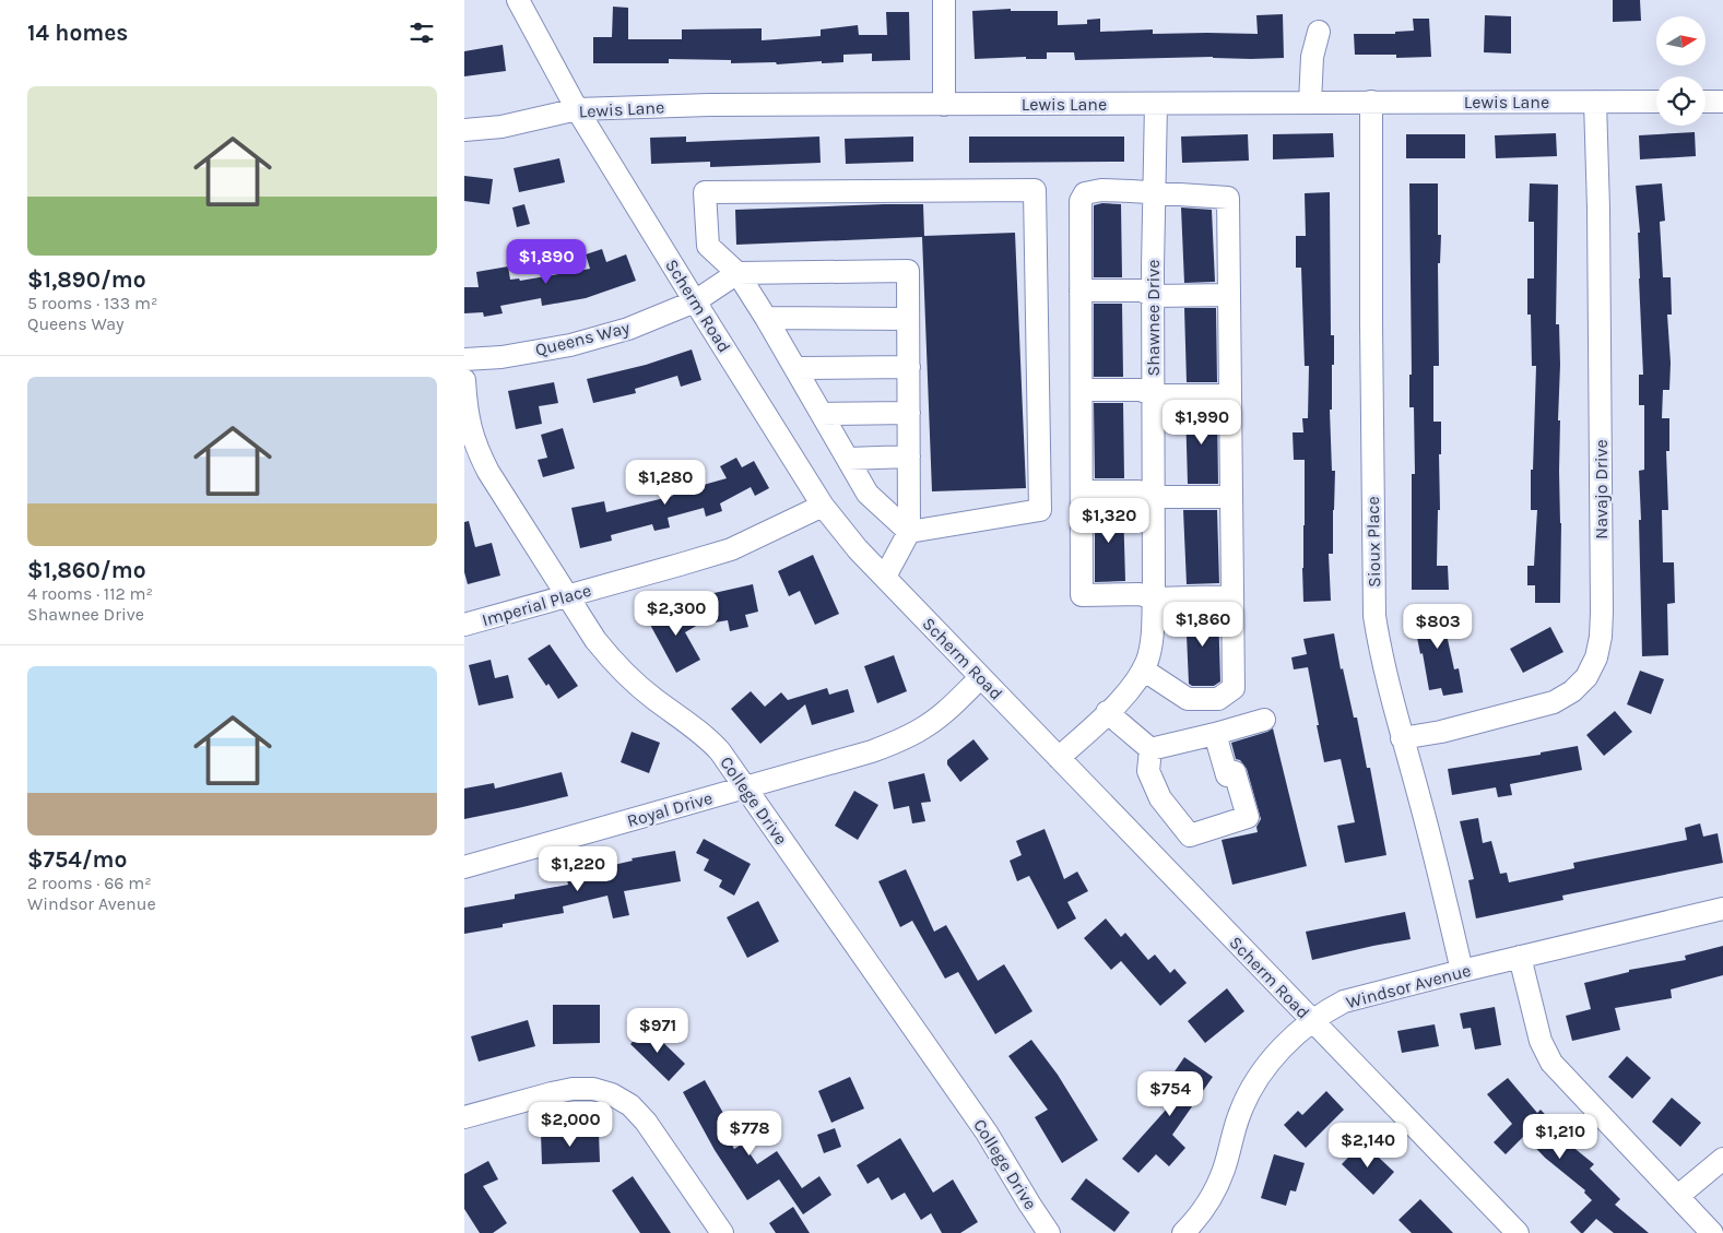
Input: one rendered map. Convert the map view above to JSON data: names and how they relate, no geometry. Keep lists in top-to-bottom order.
{
  "streets": {
    "street": [
      "Lewis Lane",
      "Scherm Road",
      "Shawnee Drive",
      "Queens Way",
      "Navajo Drive",
      "Sioux Place",
      "Imperial Place",
      "College Drive",
      "Royal Drive",
      "Windsor Avenue"
    ]
  },
  "crossings": [
    ["Lewis Lane", "Scherm Road"],
    ["Lewis Lane", "Shawnee Drive"],
    ["Lewis Lane", "Navajo Drive"],
    ["Lewis Lane", "Sioux Place"],
    ["Scherm Road", "Shawnee Drive"],
    ["Scherm Road", "Queens Way"],
    ["Scherm Road", "Imperial Place"],
    ["Scherm Road", "Royal Drive"],
    ["Scherm Road", "Windsor Avenue"],
    ["Navajo Drive", "Sioux Place"],
    ["Sioux Place", "Windsor Avenue"],
    ["Imperial Place", "College Drive"],
    ["College Drive", "Royal Drive"]
  ],
  "north": "right",
  "page": {
    "heading": "14 homes",
    "list": [
      {
        "name": "$1,890/mo",
        "note": "5 rooms · 133 m² · Queens Way"
      },
      {
        "name": "$1,860/mo",
        "note": "4 rooms · 112 m² · Shawnee Drive"
      },
      {
        "name": "$754/mo",
        "note": "2 rooms · 66 m² · Windsor Avenue"
      }
    ],
    "price": [
      "$1,890",
      "$1,990",
      "$1,280",
      "$1,320",
      "$2,300",
      "$1,860",
      "$803",
      "$1,220",
      "$971",
      "$754",
      "$2,000",
      "$778",
      "$1,210",
      "$2,140"
    ]
  }
}
